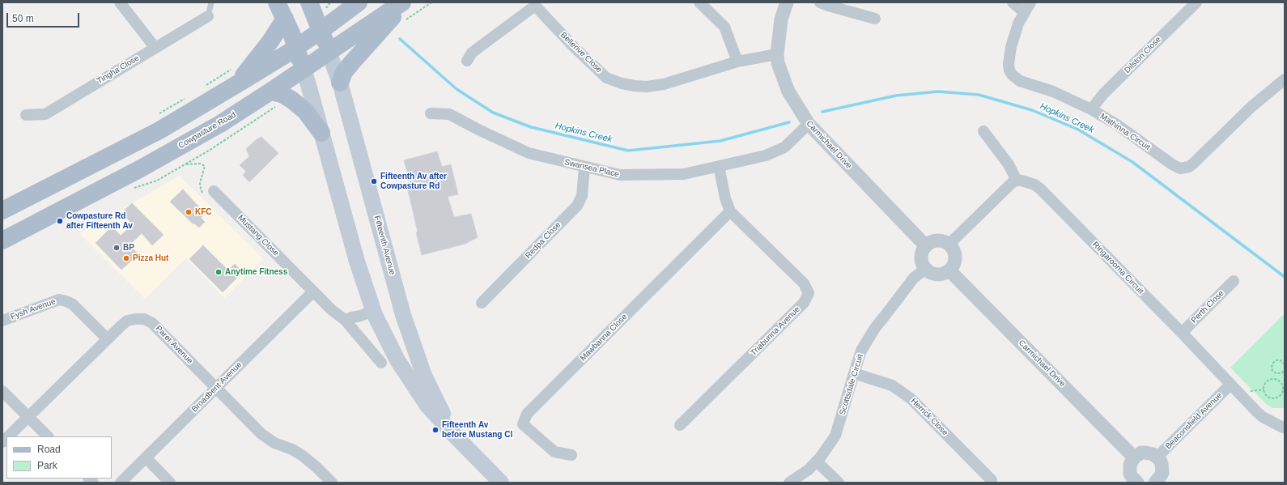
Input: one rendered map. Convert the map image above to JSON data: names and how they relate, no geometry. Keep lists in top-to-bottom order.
{
  "streets": {
    "main road": ["Cowpasture Road", "Fifteenth Avenue"],
    "street": [
      "Bellerive Close",
      "Dilston Close",
      "Tingha Close",
      "Mathinna Circuit",
      "Carmichael Drive",
      "Swansea Place",
      "Mustang Close",
      "Redpa Close",
      "Ringarooma Circuit",
      "Perth Close",
      "Fysh Avenue",
      "Triabunna Avenue",
      "Mawbanna Close",
      "Parer Avenue",
      "Scottsdale Circuit",
      "Broadbent Avenue",
      "Herrick Close",
      "Beaconsfield Avenue"
    ]
  },
  "crossings": [
    ["Bellerive Close", "Carmichael Drive"],
    ["Dilston Close", "Mathinna Circuit"],
    ["Cowpasture Road", "Fifteenth Avenue"],
    ["Carmichael Drive", "Swansea Place"],
    ["Carmichael Drive", "Scottsdale Circuit"],
    ["Swansea Place", "Redpa Close"],
    ["Swansea Place", "Triabunna Avenue"],
    ["Mustang Close", "Broadbent Avenue"],
    ["Ringarooma Circuit", "Perth Close"],
    ["Ringarooma Circuit", "Beaconsfield Avenue"],
    ["Fysh Avenue", "Parer Avenue"],
    ["Triabunna Avenue", "Mawbanna Close"],
    ["Parer Avenue", "Broadbent Avenue"],
    ["Scottsdale Circuit", "Herrick Close"]
  ],
  "water": ["Hopkins Creek"],
  "places": [
    "Fifteenth Av after Cowpasture Rd",
    "KFC",
    "Cowpasture Rd after Fifteenth Av",
    "BP",
    "Pizza Hut",
    "Anytime Fitness",
    "Fifteenth Av before Mustang Cl"
  ],
  "legend": ["Road", "Park"],
  "scale_bar": "50 m"
}
